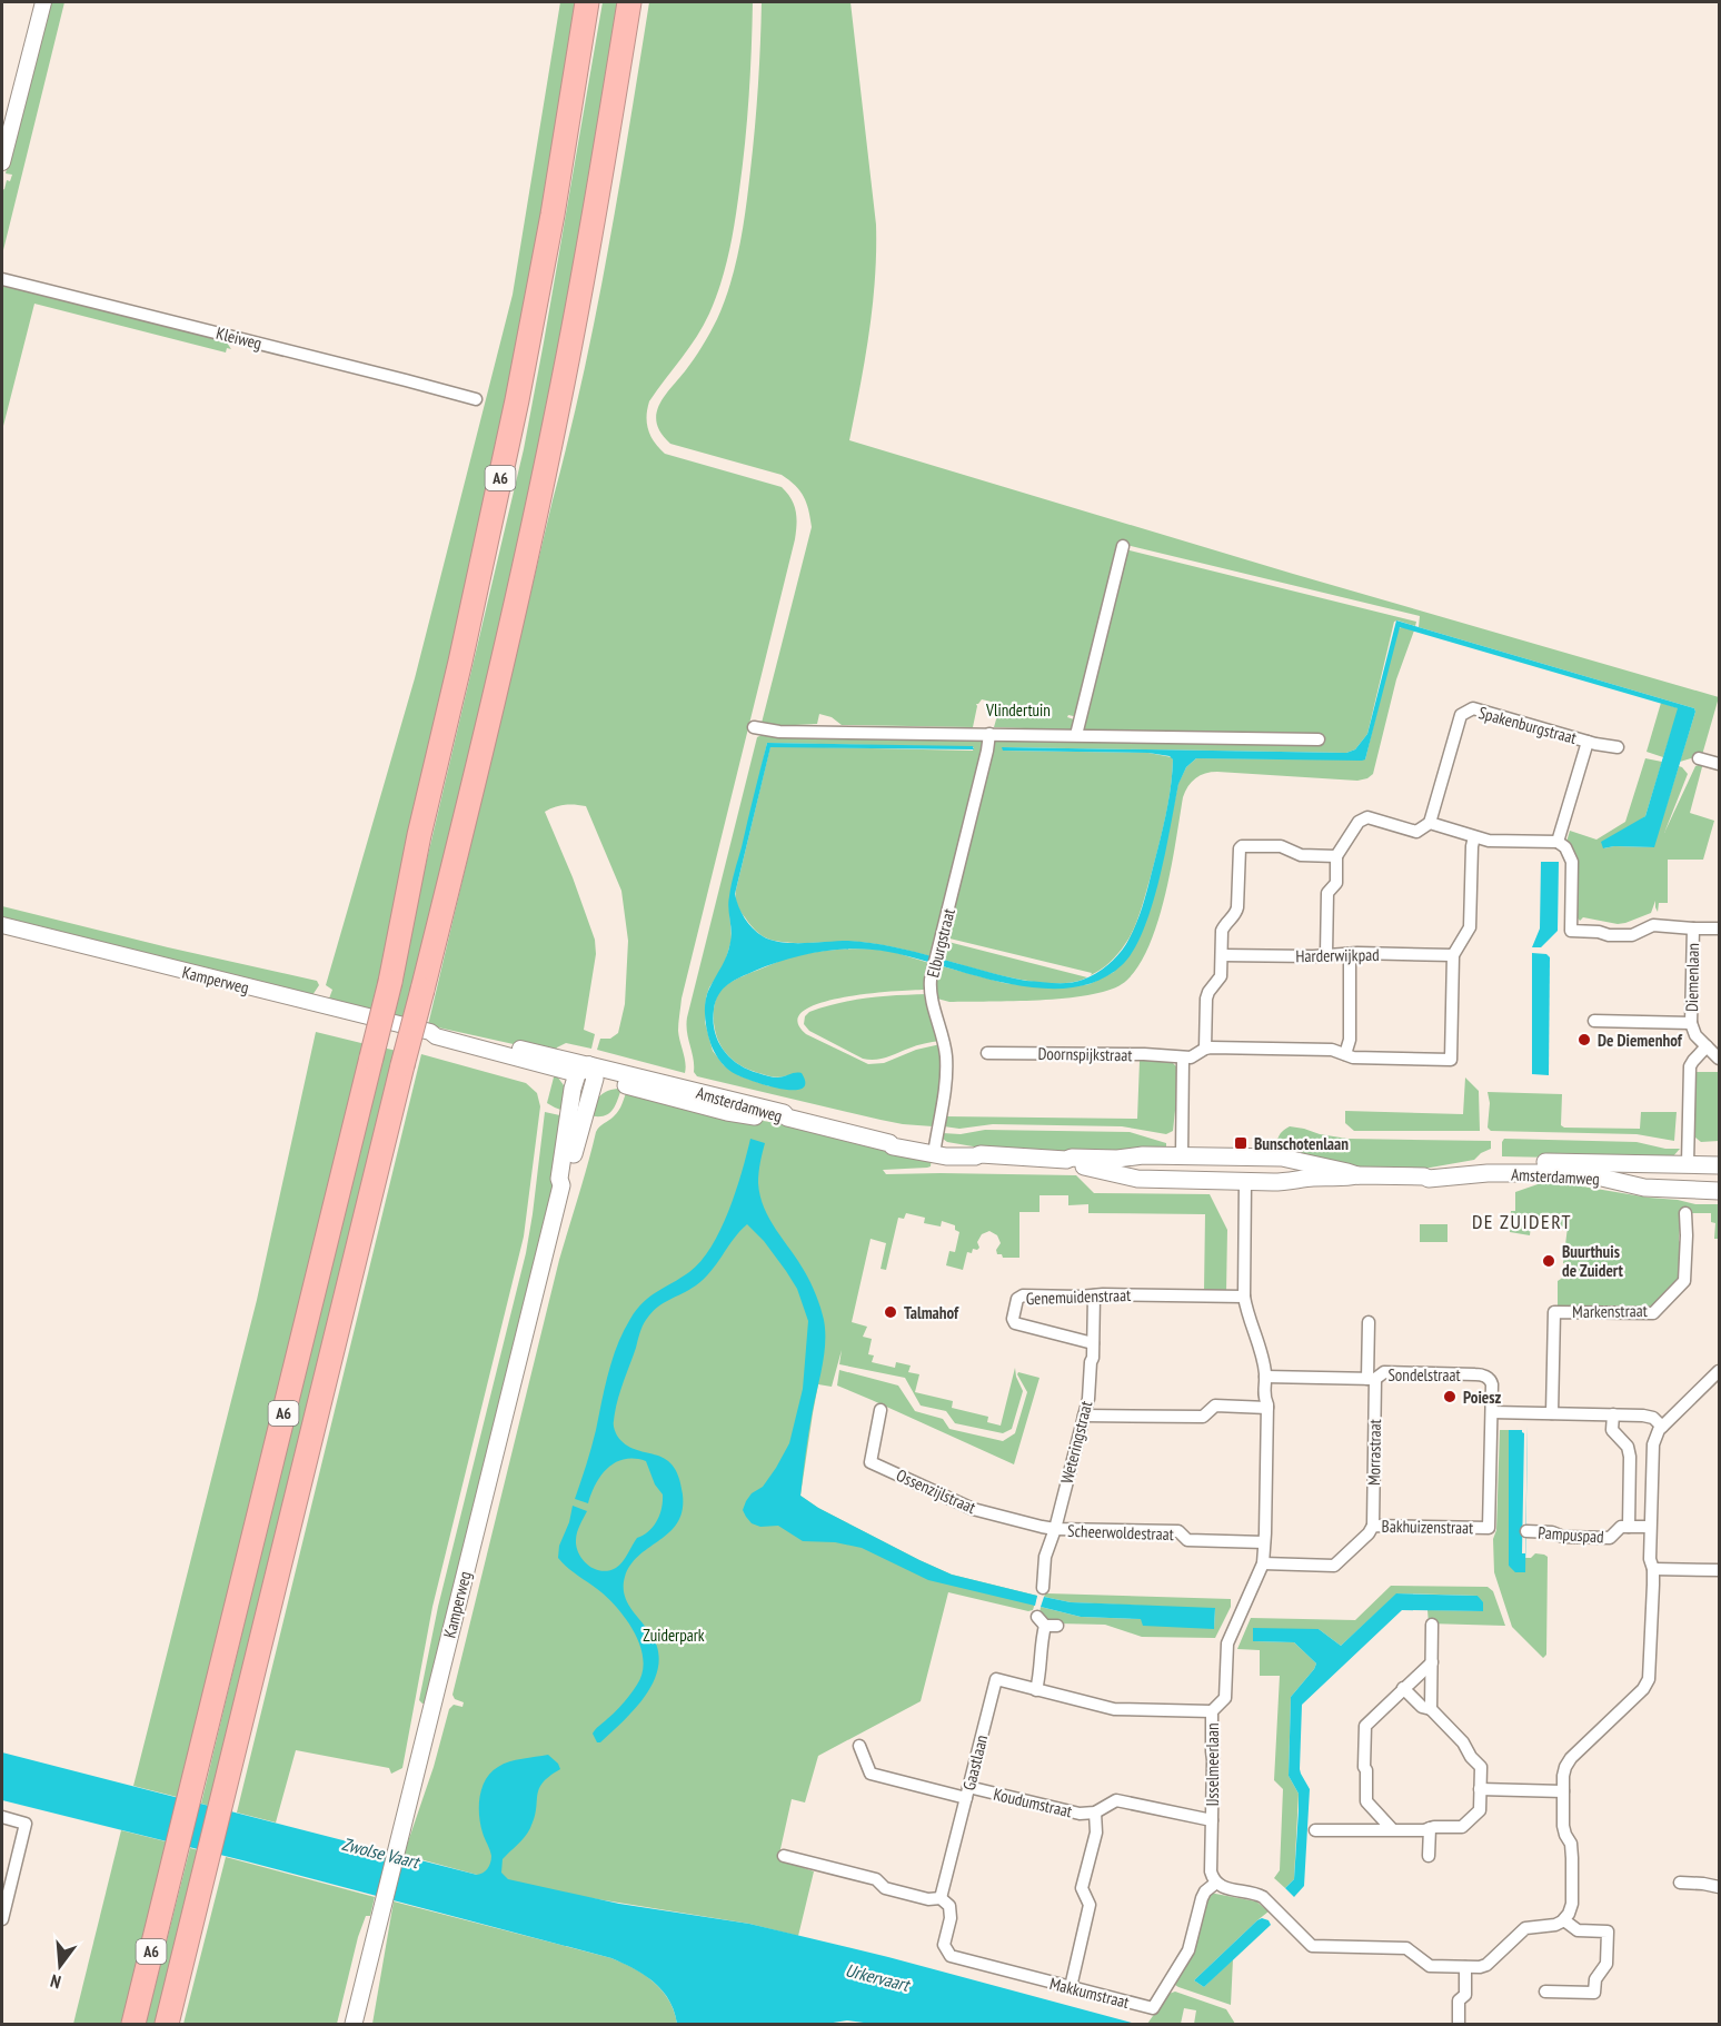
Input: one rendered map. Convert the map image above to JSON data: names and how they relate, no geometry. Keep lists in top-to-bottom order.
{
  "streets": {
    "highway": ["A6"],
    "main road": ["Kamperweg", "Amsterdamweg"],
    "street": [
      "Kleiweg",
      "Spakenburgstraat",
      "Elburgstraat",
      "Harderwijkpad",
      "Diemenlaan",
      "Doornspijkstraat",
      "Genemuidenstraat",
      "Markenstraat",
      "Sondelstraat",
      "Weteringstraat",
      "Morrastraat",
      "Ossenzijlstraat",
      "Bakhuizenstraat",
      "Scheerwoldestraat",
      "Pampuspad",
      "Gaastlaan",
      "IJsselmeerlaan",
      "Koudumstraat",
      "Makkumstraat"
    ]
  },
  "crossings": [
    ["Elburgstraat", "Amsterdamweg"],
    ["Kamperweg", "Amsterdamweg"],
    ["Amsterdamweg", "IJsselmeerlaan"],
    ["Genemuidenstraat", "Weteringstraat"],
    ["Genemuidenstraat", "IJsselmeerlaan"],
    ["Sondelstraat", "Morrastraat"],
    ["Sondelstraat", "Bakhuizenstraat"],
    ["Sondelstraat", "IJsselmeerlaan"],
    ["Weteringstraat", "Ossenzijlstraat"],
    ["Weteringstraat", "Scheerwoldestraat"],
    ["Morrastraat", "Bakhuizenstraat"],
    ["Ossenzijlstraat", "Scheerwoldestraat"],
    ["Bakhuizenstraat", "IJsselmeerlaan"],
    ["Scheerwoldestraat", "IJsselmeerlaan"],
    ["Gaastlaan", "IJsselmeerlaan"],
    ["Gaastlaan", "Koudumstraat"],
    ["Gaastlaan", "Makkumstraat"],
    ["IJsselmeerlaan", "Koudumstraat"],
    ["IJsselmeerlaan", "Makkumstraat"]
  ],
  "districts": ["DE ZUIDERT"],
  "water": ["Zwolse Vaart", "Urkervaart"],
  "parks": ["Vlindertuin", "Zuiderpark"],
  "places": {
    "other": [
      "De Diemenhof",
      "Buurthuis de Zuidert",
      "Talmahof",
      "Poiesz"
    ],
    "transit": ["Bunschotenlaan"]
  },
  "north": "bottom"
}
